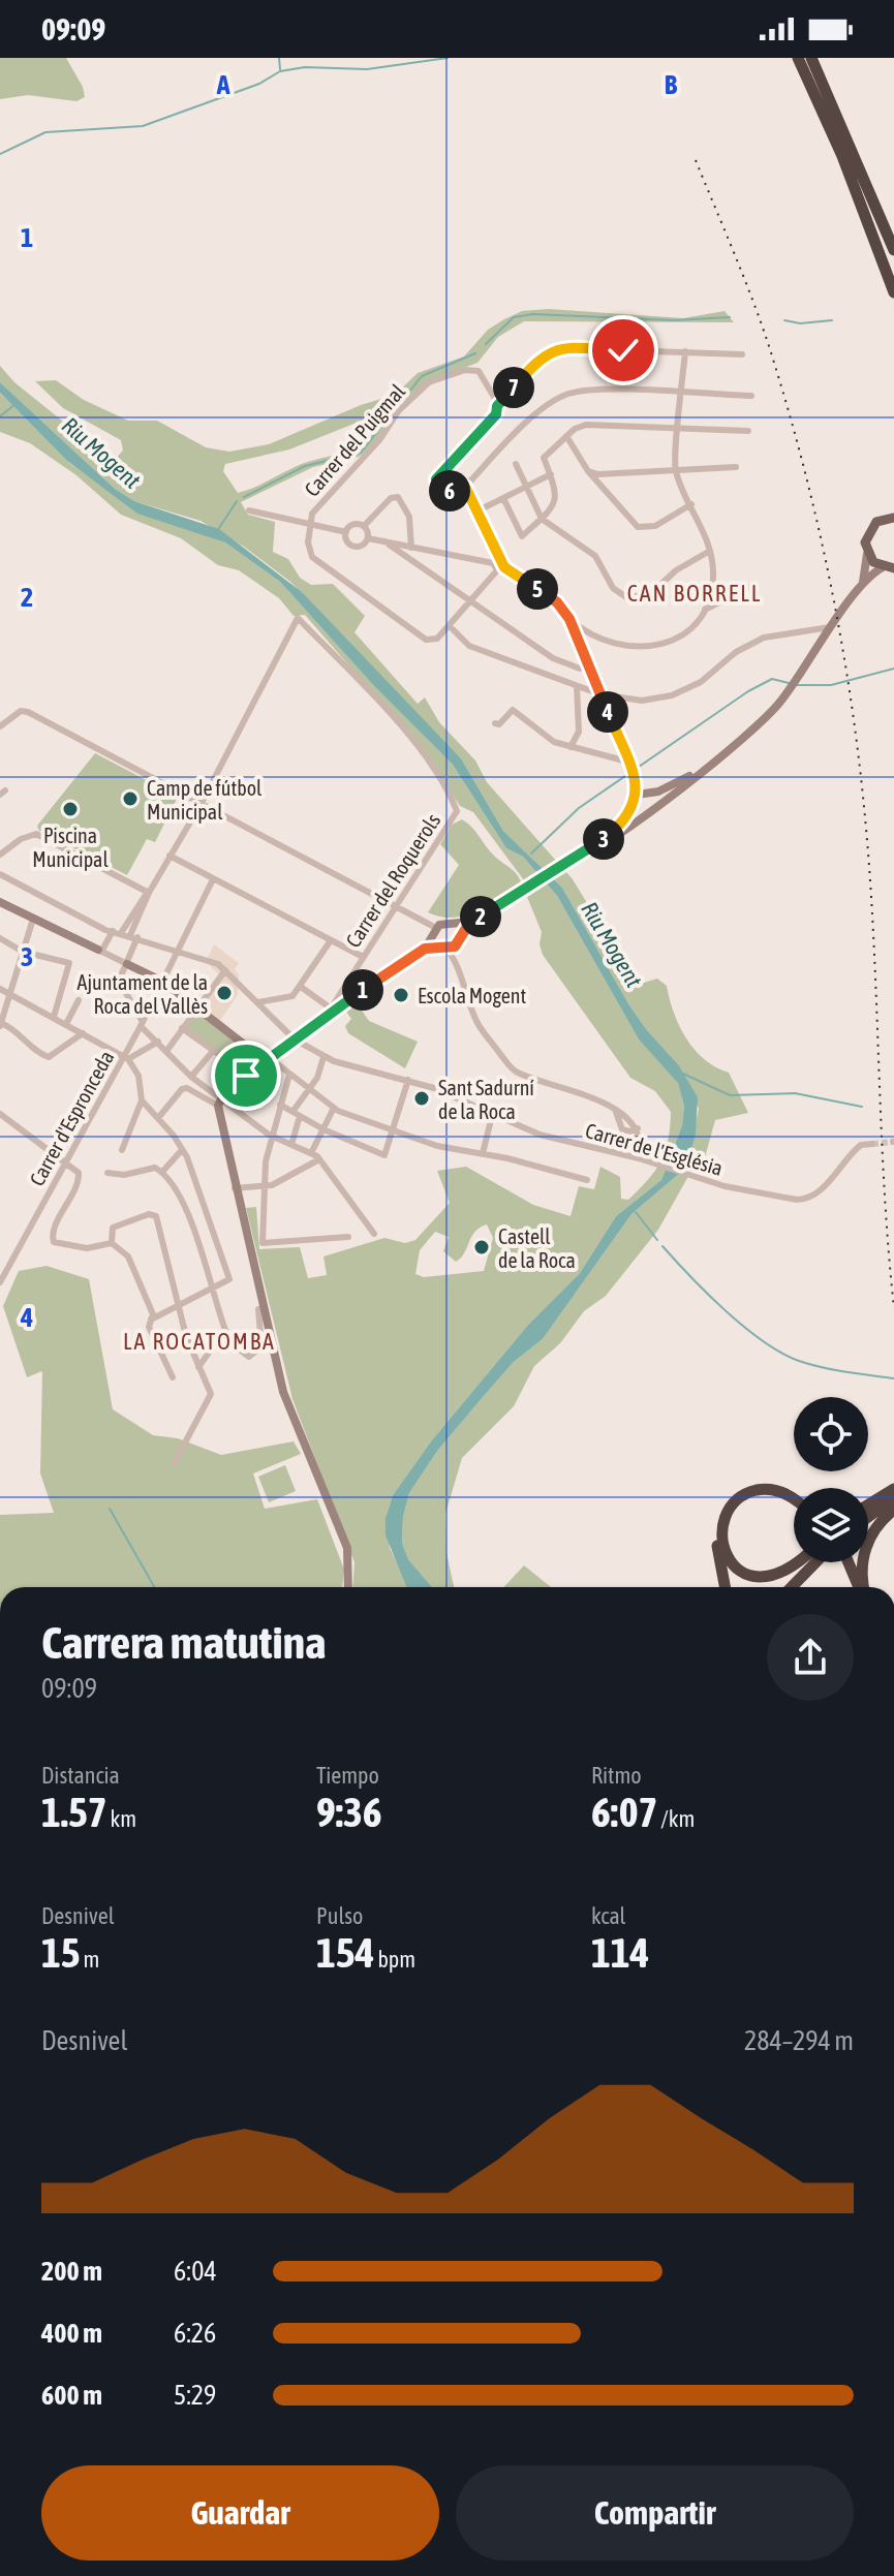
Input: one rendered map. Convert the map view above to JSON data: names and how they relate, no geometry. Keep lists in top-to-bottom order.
{
  "streets": {
    "street": [
      "Carrer del Puigmal",
      "Carrer del Roquerols",
      "Carrer d'Espronceda",
      "Carrer de l'Església"
    ]
  },
  "crossings": [
    ["Carrer d'Espronceda", "Carrer de l'Església"]
  ],
  "districts": ["CAN BORRELL", "LA ROCATOMBA"],
  "water": ["Riu Mogent"],
  "places": [
    "Camp de fútbol Municipal",
    "Piscina Municipal",
    "Ajuntament de la Roca del Vallès",
    "Escola Mogent",
    "Sant Sadurní de la Roca",
    "Castell de la Roca"
  ],
  "page": {
    "status": "09:09",
    "pins": [
      "7",
      "6",
      "5",
      "4",
      "3",
      "2",
      "1"
    ],
    "heading": ["Carrera matutina", "09:09"],
    "stats": [
      ["Distancia", "1.57 km"],
      ["Tiempo", "9:36"],
      ["Ritmo", "6:07 /km"],
      ["Desnivel", "15 m"],
      ["Pulso", "154 bpm"],
      ["kcal", "114"]
    ],
    "chart": ["Desnivel", "284–294 m"],
    "list": [
      {
        "name": "200 m",
        "note": "6:04"
      },
      {
        "name": "400 m",
        "note": "6:26"
      },
      {
        "name": "600 m",
        "note": "5:29"
      }
    ],
    "buttons": ["Guardar", "Compartir"]
  },
  "grid": {
    "columns": ["A", "B"],
    "rows": [
      "1",
      "2",
      "3",
      "4"
    ]
  }
}
